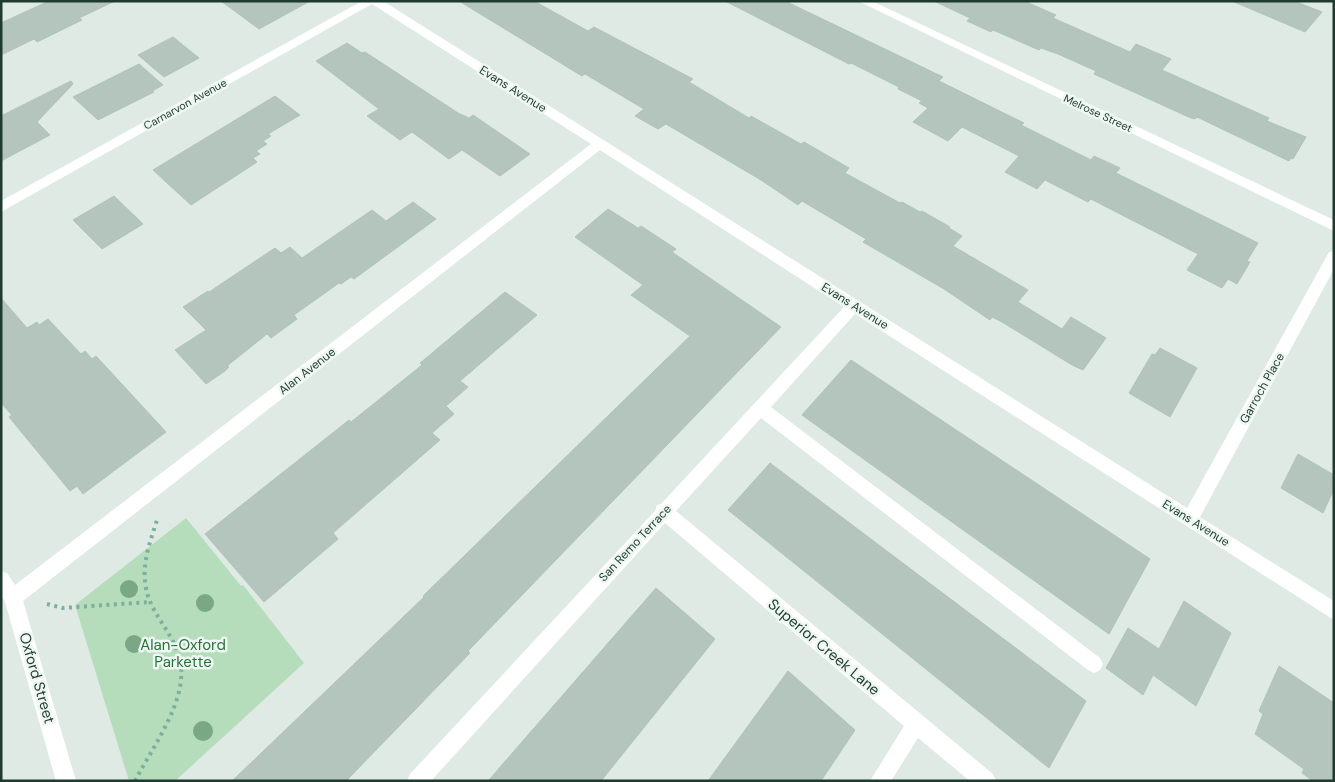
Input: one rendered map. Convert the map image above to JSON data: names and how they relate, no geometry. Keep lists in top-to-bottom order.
{
  "streets": {
    "street": [
      "Evans Avenue",
      "Carnarvon Avenue",
      "Melrose Street",
      "Alan Avenue",
      "Garroch Place",
      "San Remo Terrace",
      "Superior Creek Lane",
      "Oxford Street"
    ]
  },
  "crossings": [
    ["Evans Avenue", "Alan Avenue"],
    ["Evans Avenue", "Garroch Place"],
    ["Evans Avenue", "San Remo Terrace"],
    ["Alan Avenue", "Oxford Street"],
    ["San Remo Terrace", "Superior Creek Lane"]
  ],
  "parks": ["Alan-Oxford Parkette"]
}
